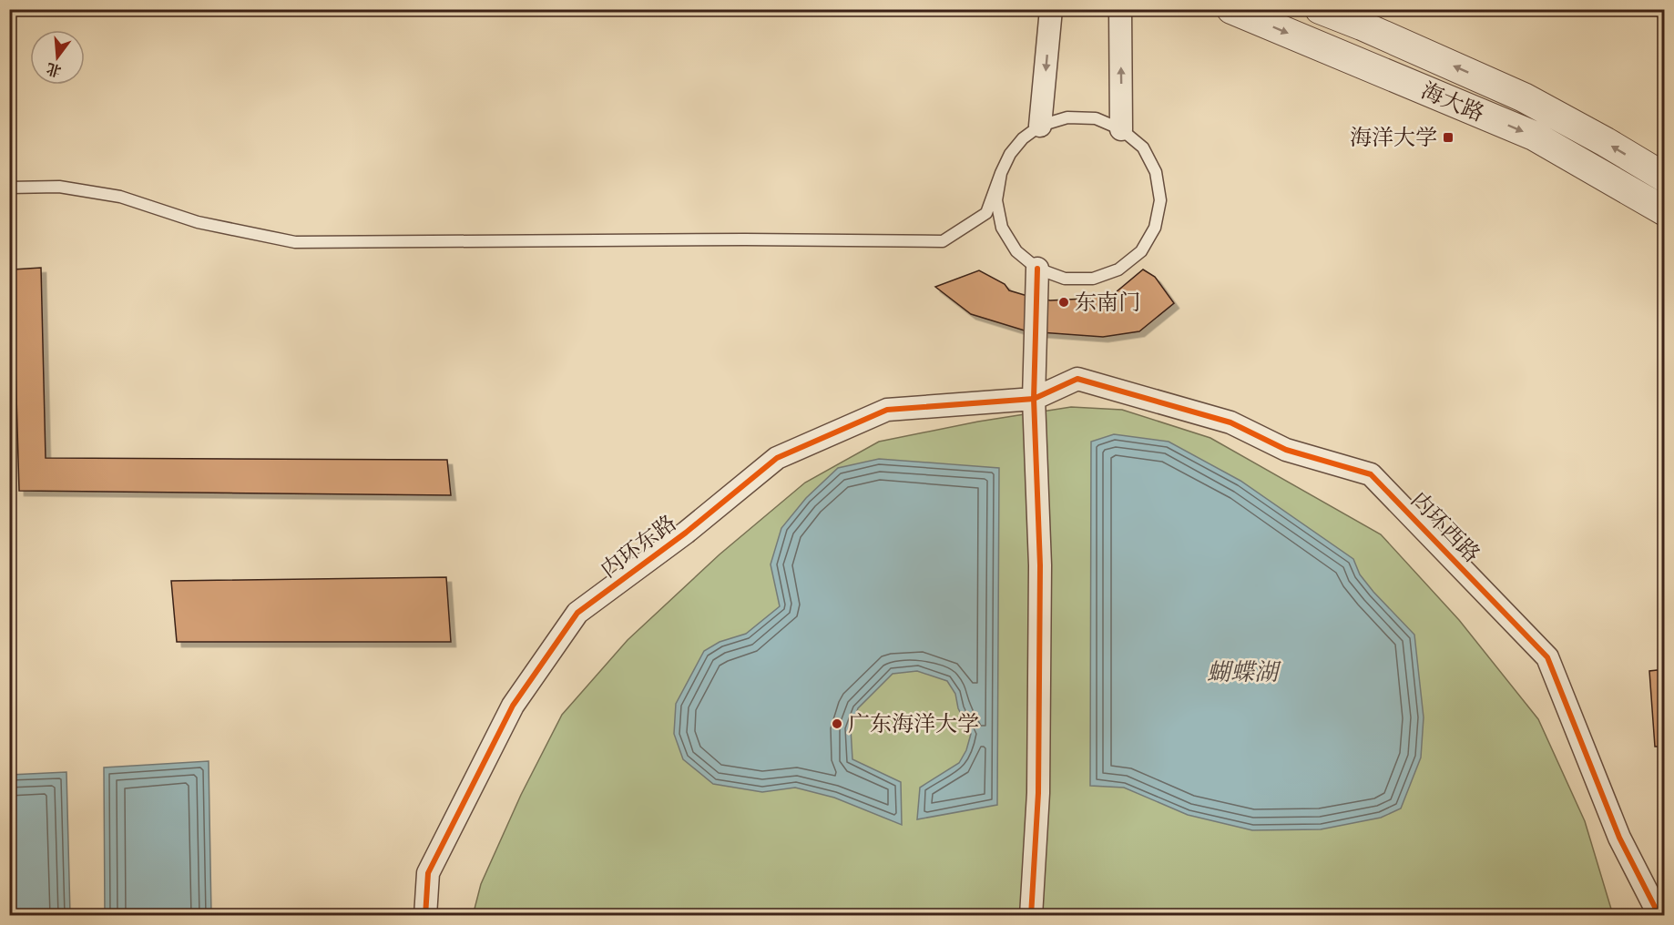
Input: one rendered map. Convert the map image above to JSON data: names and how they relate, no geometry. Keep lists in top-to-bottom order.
{
  "streets": {
    "street": ["海大路", "内环西路", "内环东路"]
  },
  "crossings": [
    ["内环西路", "内环东路"]
  ],
  "water": ["蝴蝶湖"],
  "places": {
    "transit": ["海洋大学"],
    "other": ["东南门", "广东海洋大学"]
  },
  "north": "bottom"
}
